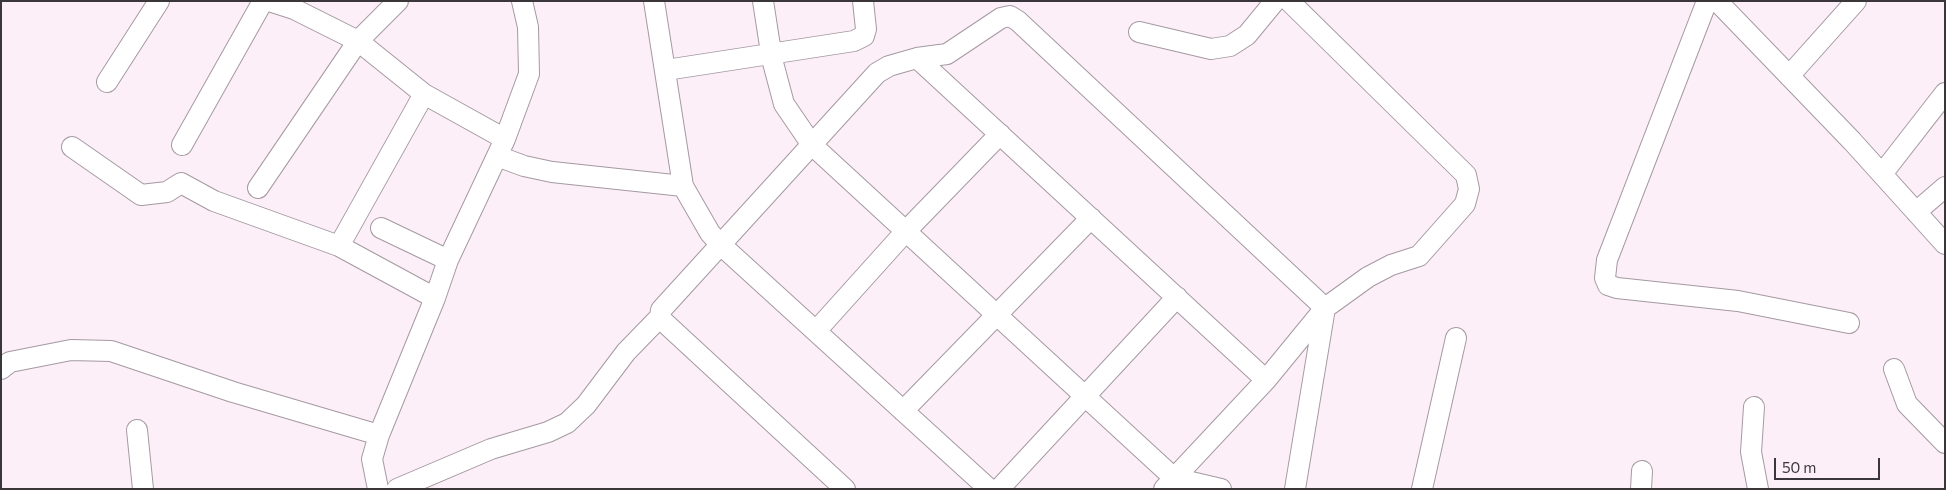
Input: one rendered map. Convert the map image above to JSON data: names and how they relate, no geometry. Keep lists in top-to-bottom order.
{
  "scale_bar": "50 m"
}
